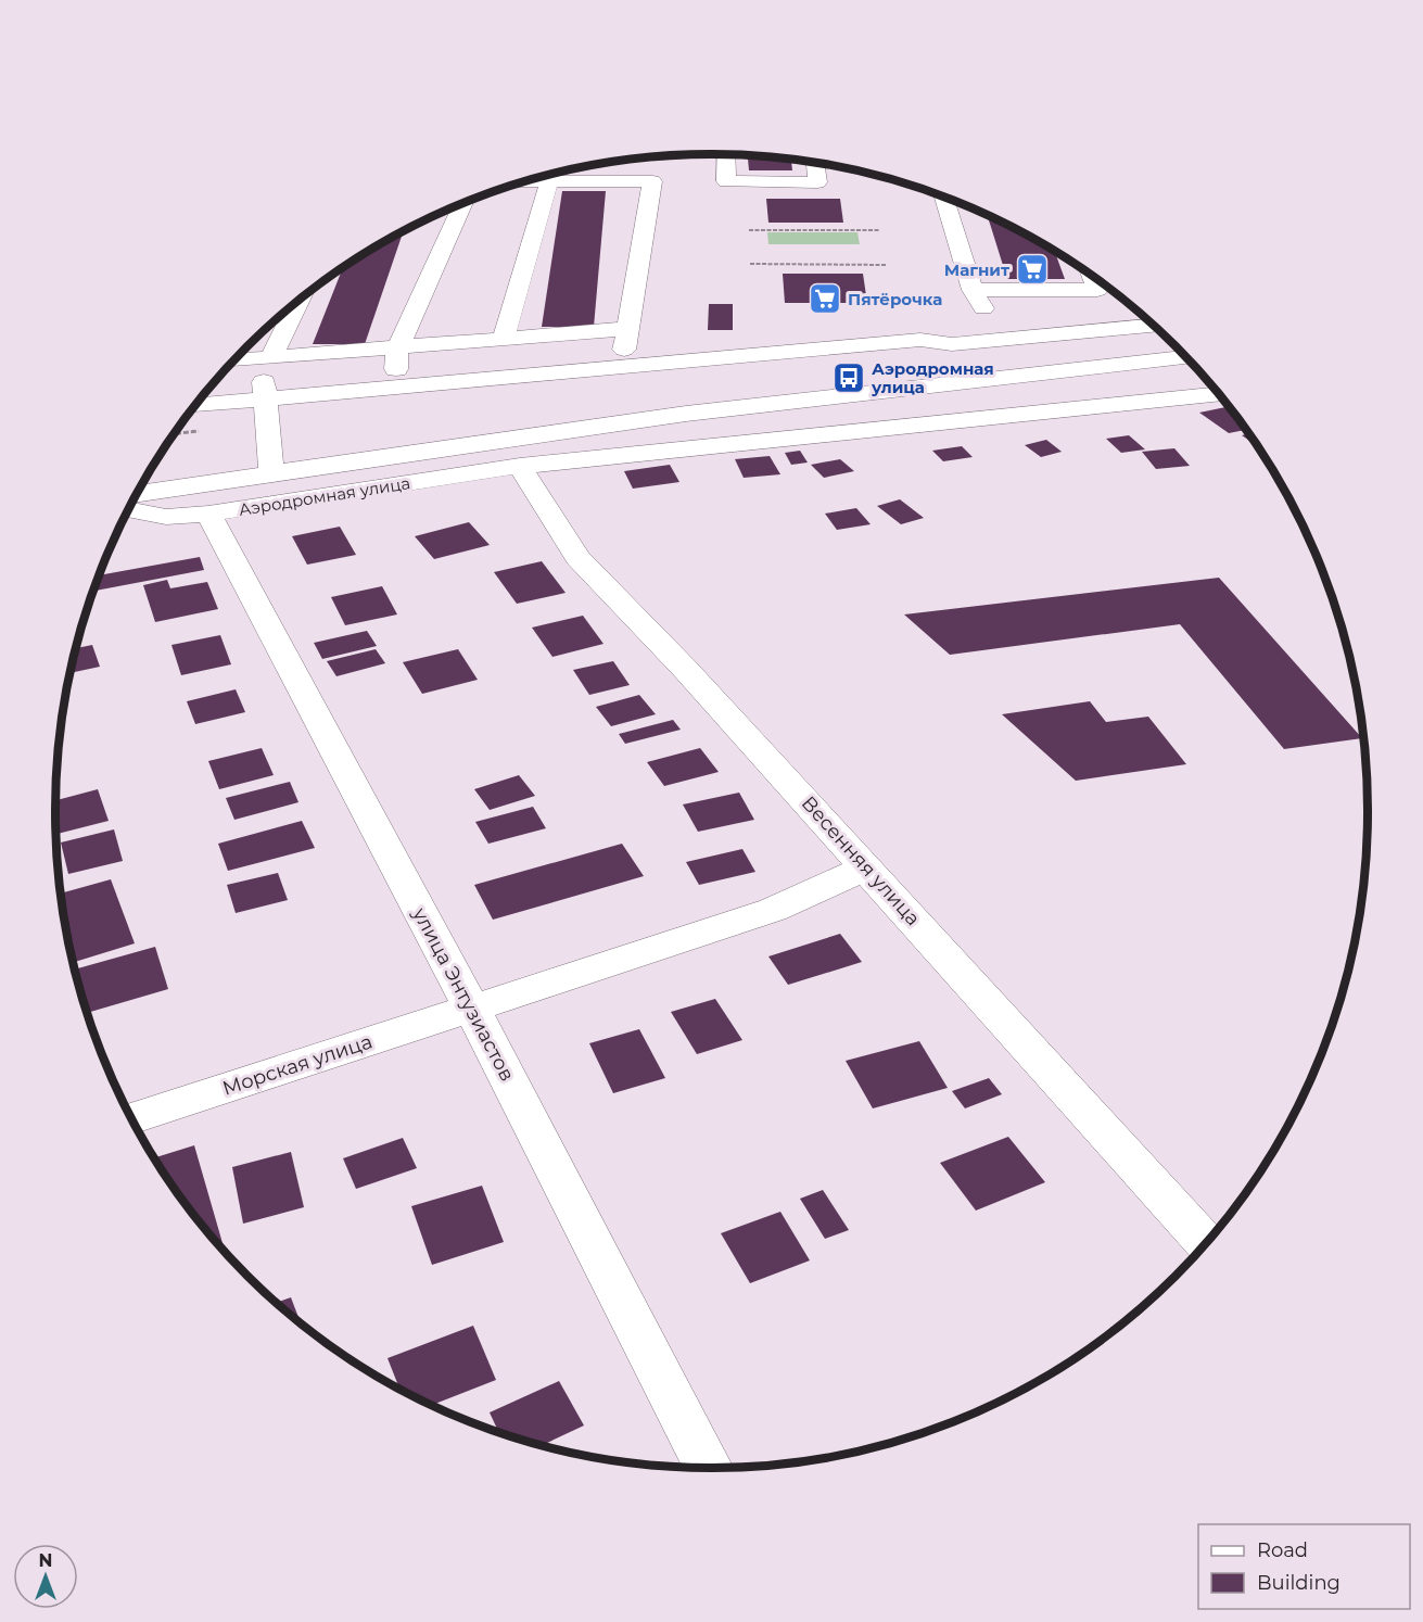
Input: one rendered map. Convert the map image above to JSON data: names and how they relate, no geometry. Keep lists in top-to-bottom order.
{
  "streets": {
    "street": [
      "Аэродромная улица",
      "Весенняя улица",
      "улица Энтузиастов",
      "Морская улица"
    ]
  },
  "crossings": [
    ["Аэродромная улица", "Весенняя улица"],
    ["Аэродромная улица", "улица Энтузиастов"],
    ["Весенняя улица", "Морская улица"],
    ["улица Энтузиастов", "Морская улица"]
  ],
  "places": {
    "supermarket": ["Магнит", "Пятёрочка"],
    "bus stop": ["Аэродромная улица"]
  },
  "legend": ["Road", "Building"],
  "north": "top"
}
